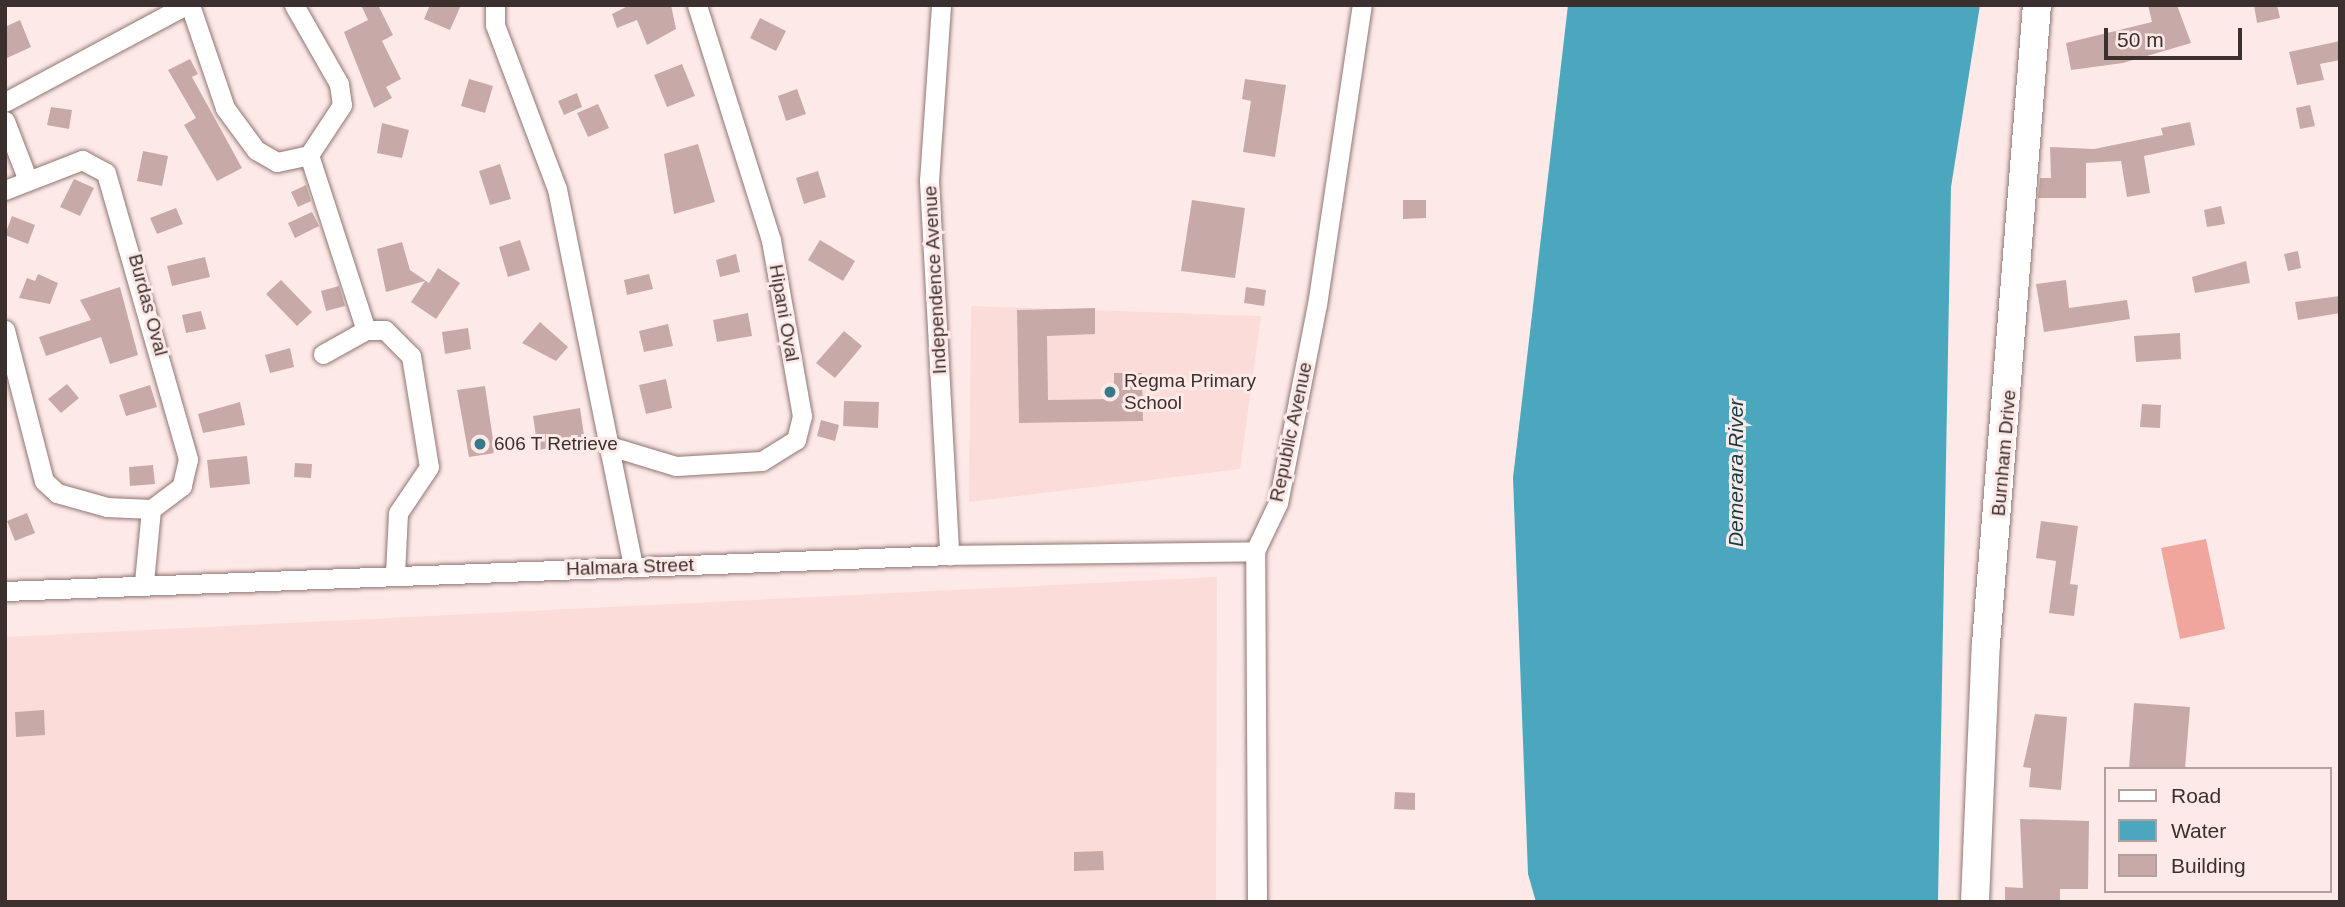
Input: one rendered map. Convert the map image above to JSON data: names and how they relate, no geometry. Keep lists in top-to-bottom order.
{
  "streets": {
    "street": [
      "Independence Avenue",
      "Burdas Oval",
      "Hipani Oval",
      "Republic Avenue",
      "Burnham Drive",
      "Halmara Street"
    ]
  },
  "crossings": [
    ["Independence Avenue", "Halmara Street"],
    ["Republic Avenue", "Halmara Street"]
  ],
  "water": ["Demerara River"],
  "places": ["Regma Primary School", "606 T Retrieve"],
  "legend": ["Road", "Water", "Building"],
  "scale_bar": "50 m"
}
